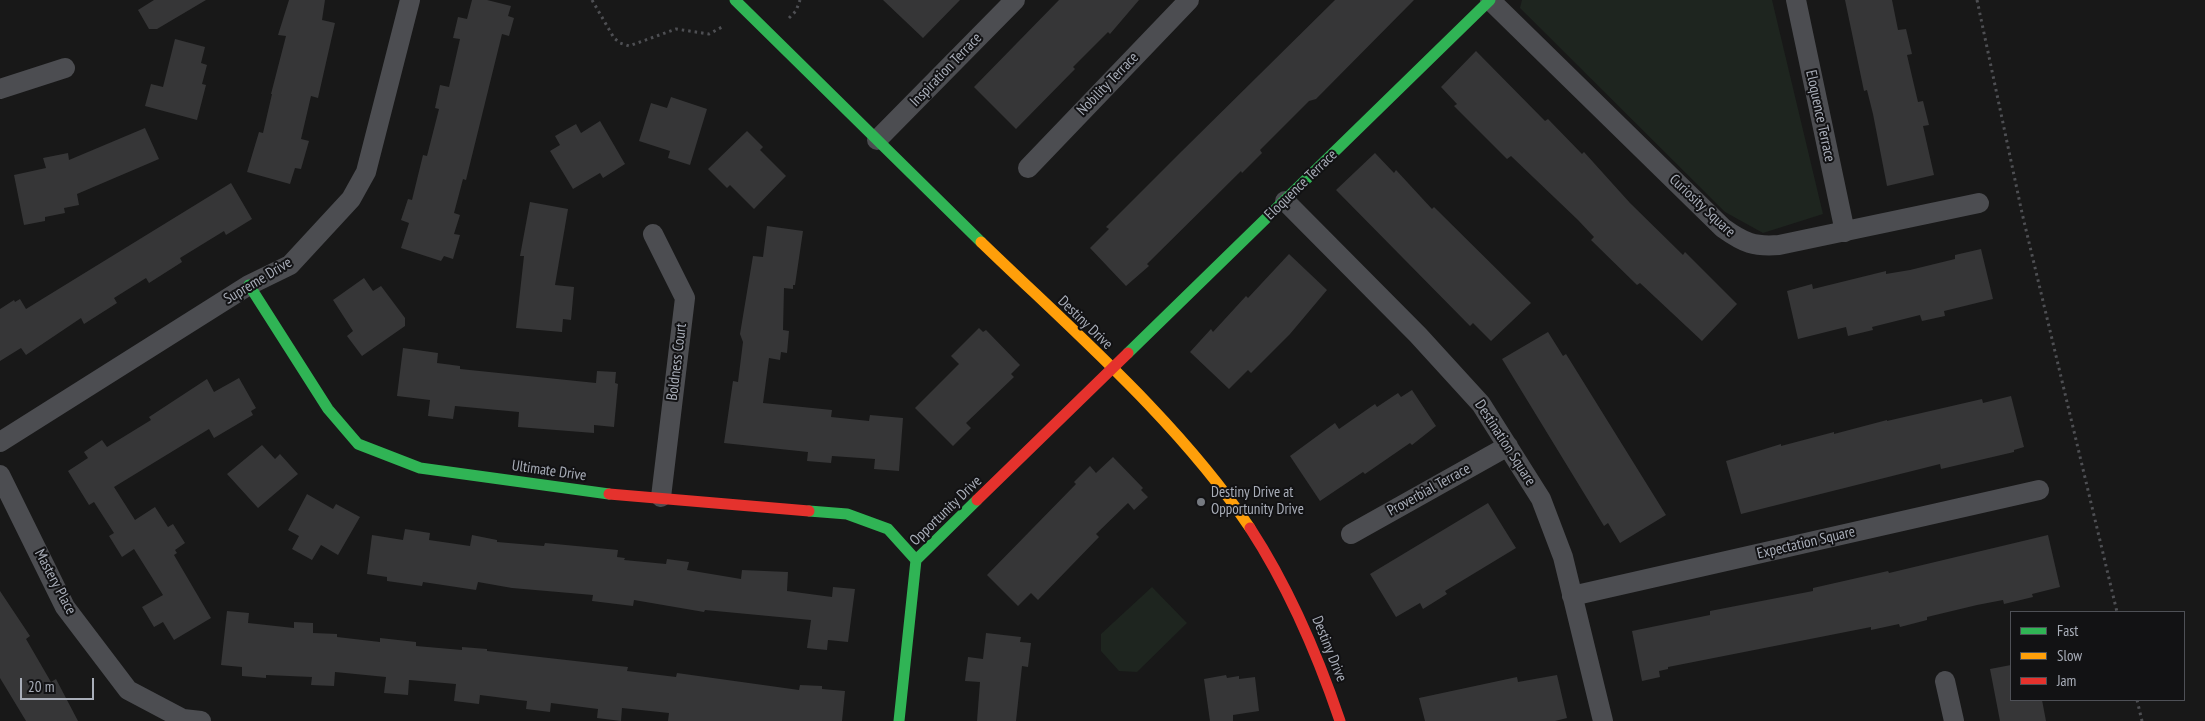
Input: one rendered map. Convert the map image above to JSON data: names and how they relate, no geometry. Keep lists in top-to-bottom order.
{
  "streets": {
    "street": [
      "Inspiration Terrace",
      "Nobility Terrace",
      "Eloquence Terrace",
      "Curiosity Square",
      "Supreme Drive",
      "Destiny Drive",
      "Boldness Court",
      "Destination Square",
      "Ultimate Drive",
      "Proverbial Terrace",
      "Opportunity Drive",
      "Expectation Square",
      "Mastery Place"
    ]
  },
  "crossings": [
    ["Inspiration Terrace", "Destiny Drive"],
    ["Eloquence Terrace", "Curiosity Square"],
    ["Eloquence Terrace", "Destiny Drive"],
    ["Eloquence Terrace", "Destination Square"],
    ["Eloquence Terrace", "Opportunity Drive"],
    ["Supreme Drive", "Ultimate Drive"],
    ["Destiny Drive", "Opportunity Drive"],
    ["Boldness Court", "Ultimate Drive"],
    ["Destination Square", "Proverbial Terrace"],
    ["Destination Square", "Expectation Square"],
    ["Ultimate Drive", "Opportunity Drive"]
  ],
  "places": ["Destiny Drive at Opportunity Drive"],
  "legend": ["Fast", "Slow", "Jam"],
  "scale_bar": "20 m"
}
